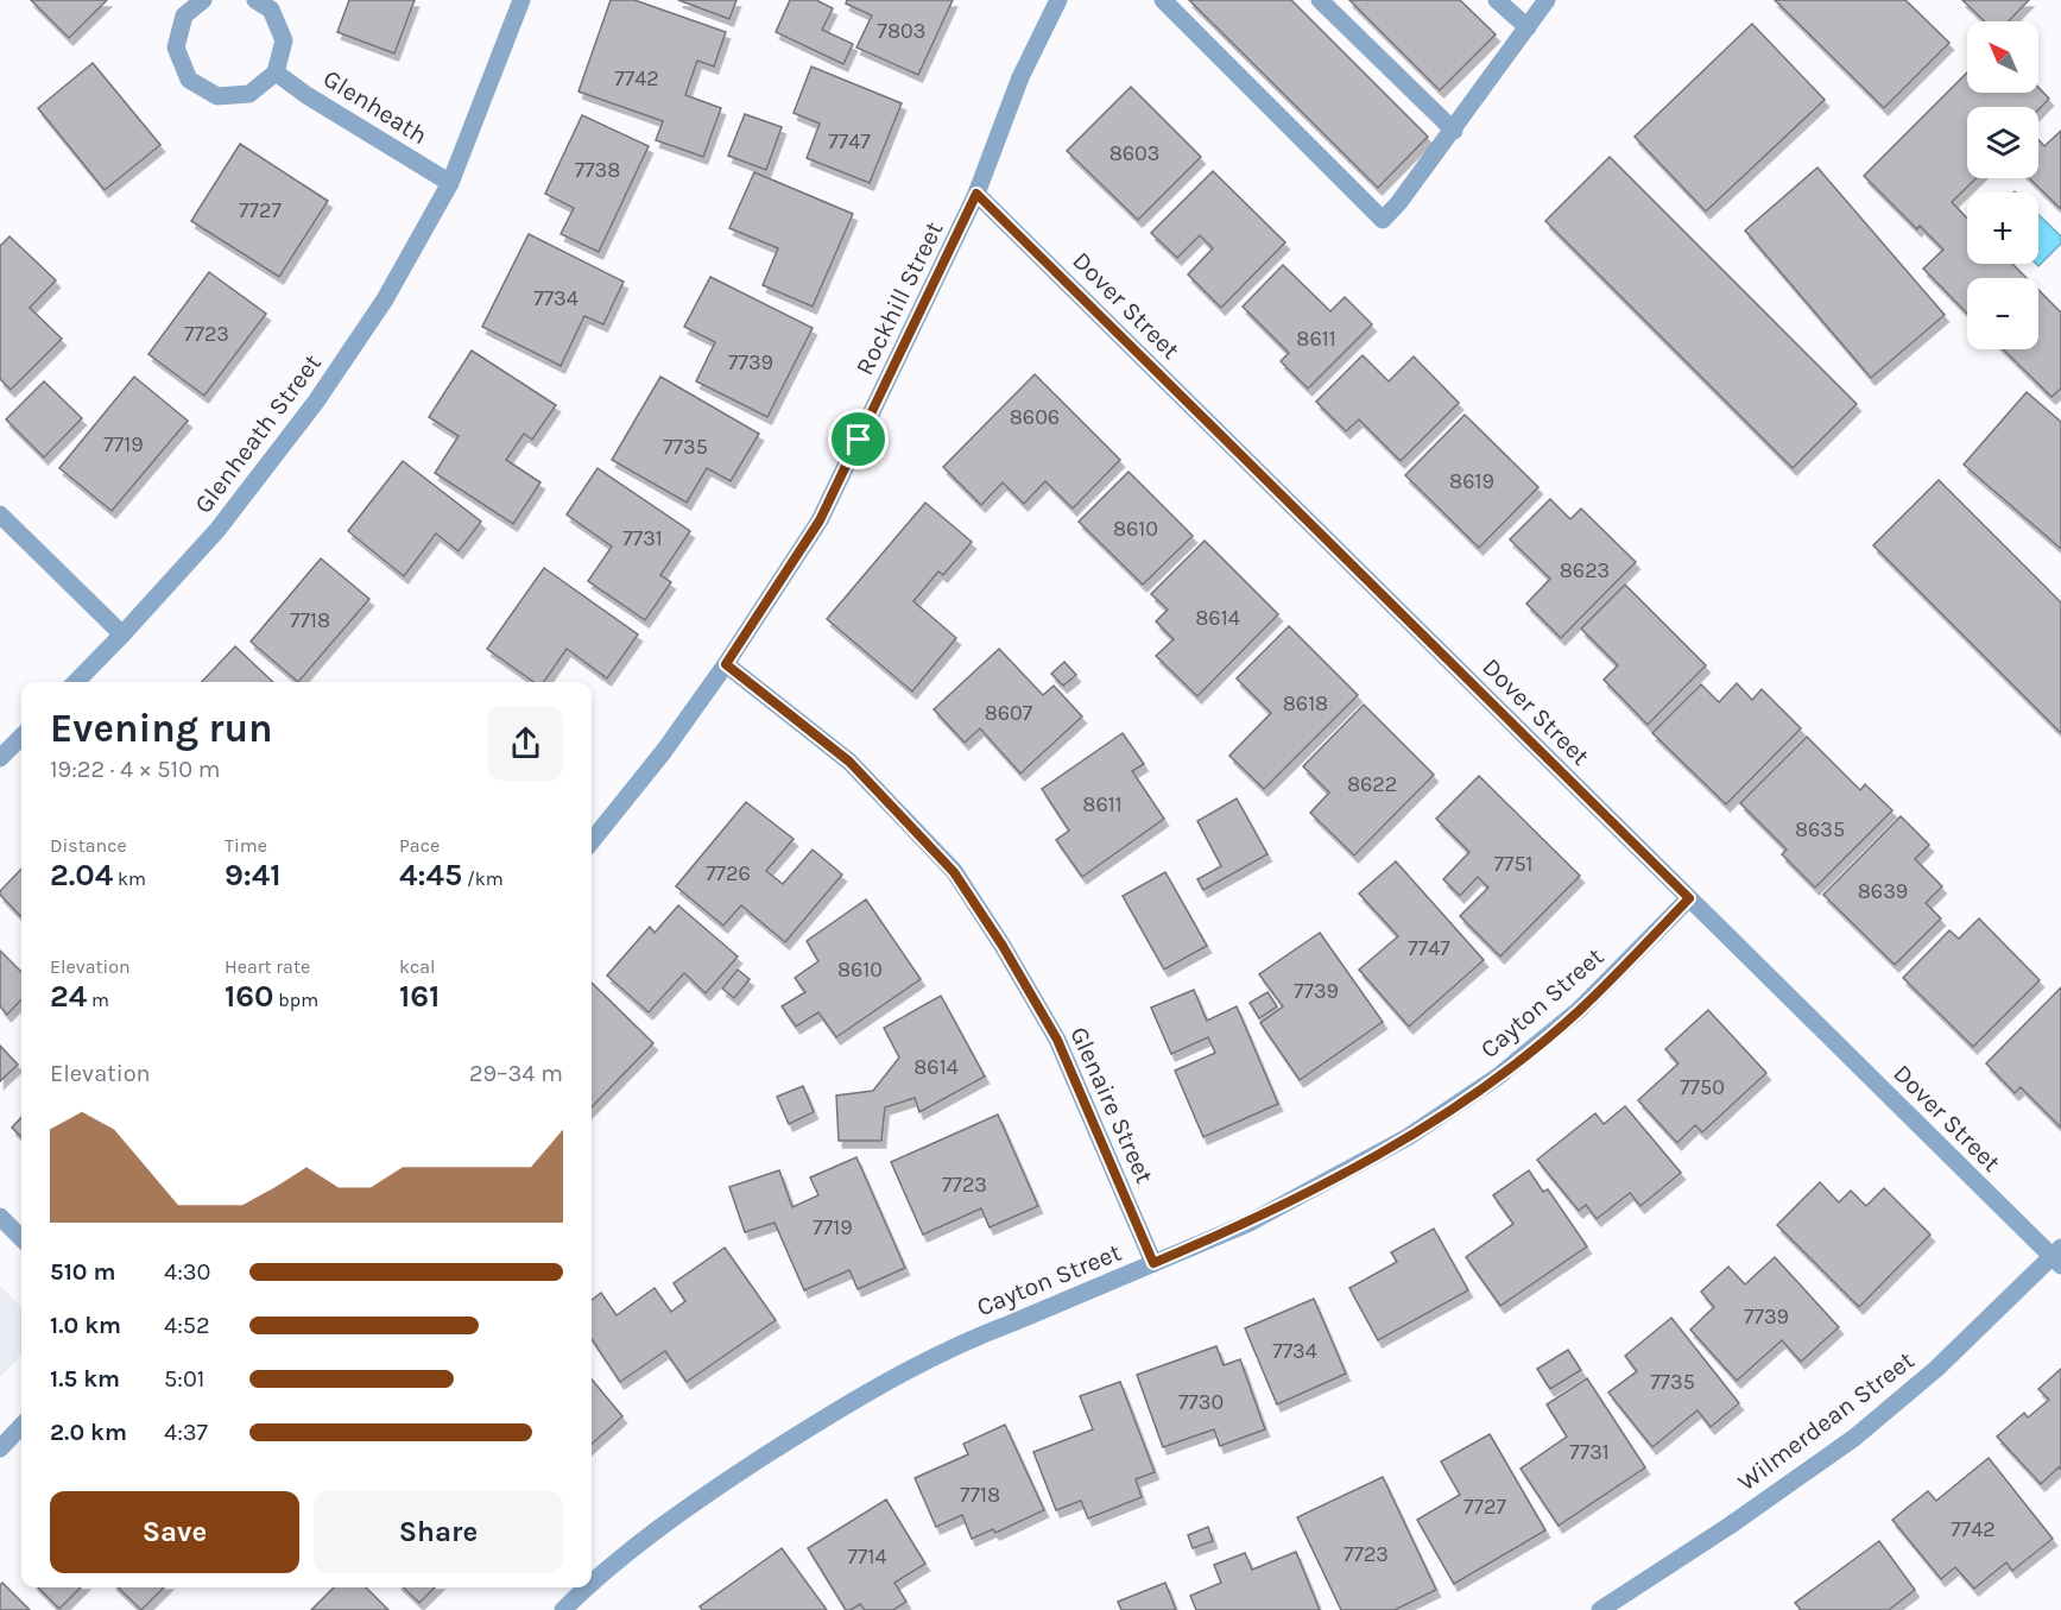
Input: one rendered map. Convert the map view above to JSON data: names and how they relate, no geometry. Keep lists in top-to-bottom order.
{
  "streets": {
    "street": [
      "Glenheath",
      "Rockhill Street",
      "Dover Street",
      "Glenheath Street",
      "Cayton Street",
      "Glenaire Street",
      "Wilmerdean Street"
    ]
  },
  "crossings": [
    ["Glenheath", "Glenheath Street"],
    ["Rockhill Street", "Dover Street"],
    ["Rockhill Street", "Glenaire Street"],
    ["Dover Street", "Cayton Street"],
    ["Dover Street", "Wilmerdean Street"],
    ["Cayton Street", "Glenaire Street"]
  ],
  "house_numbers": [
    "7803",
    "7742",
    "7747",
    "8603",
    "7738",
    "7727",
    "7734",
    "7723",
    "8611",
    "7739",
    "8606",
    "7719",
    "7735",
    "8619",
    "8610",
    "7731",
    "8623",
    "8614",
    "7718",
    "8618",
    "8607",
    "8622",
    "8611",
    "8635",
    "7751",
    "7726",
    "8639",
    "7747",
    "8610",
    "7739",
    "8614",
    "7750",
    "7723",
    "7719",
    "7739",
    "7734",
    "7735",
    "7730",
    "7731",
    "7718",
    "7727",
    "7742",
    "7723",
    "7714"
  ],
  "north": "top left",
  "page": {
    "map_buttons": ["+", "−"],
    "heading": ["Evening run", "19:22 · 4 × 510 m"],
    "stats": [
      ["Distance", "2.04 km"],
      ["Time", "9:41"],
      ["Pace", "4:45 /km"],
      ["Elevation", "24 m"],
      ["Heart rate", "160 bpm"],
      ["kcal", "161"]
    ],
    "chart": ["Elevation", "29–34 m"],
    "list": [
      {
        "name": "510 m",
        "note": "4:30"
      },
      {
        "name": "1.0 km",
        "note": "4:52"
      },
      {
        "name": "1.5 km",
        "note": "5:01"
      },
      {
        "name": "2.0 km",
        "note": "4:37"
      }
    ],
    "buttons": ["Save", "Share"]
  }
}
